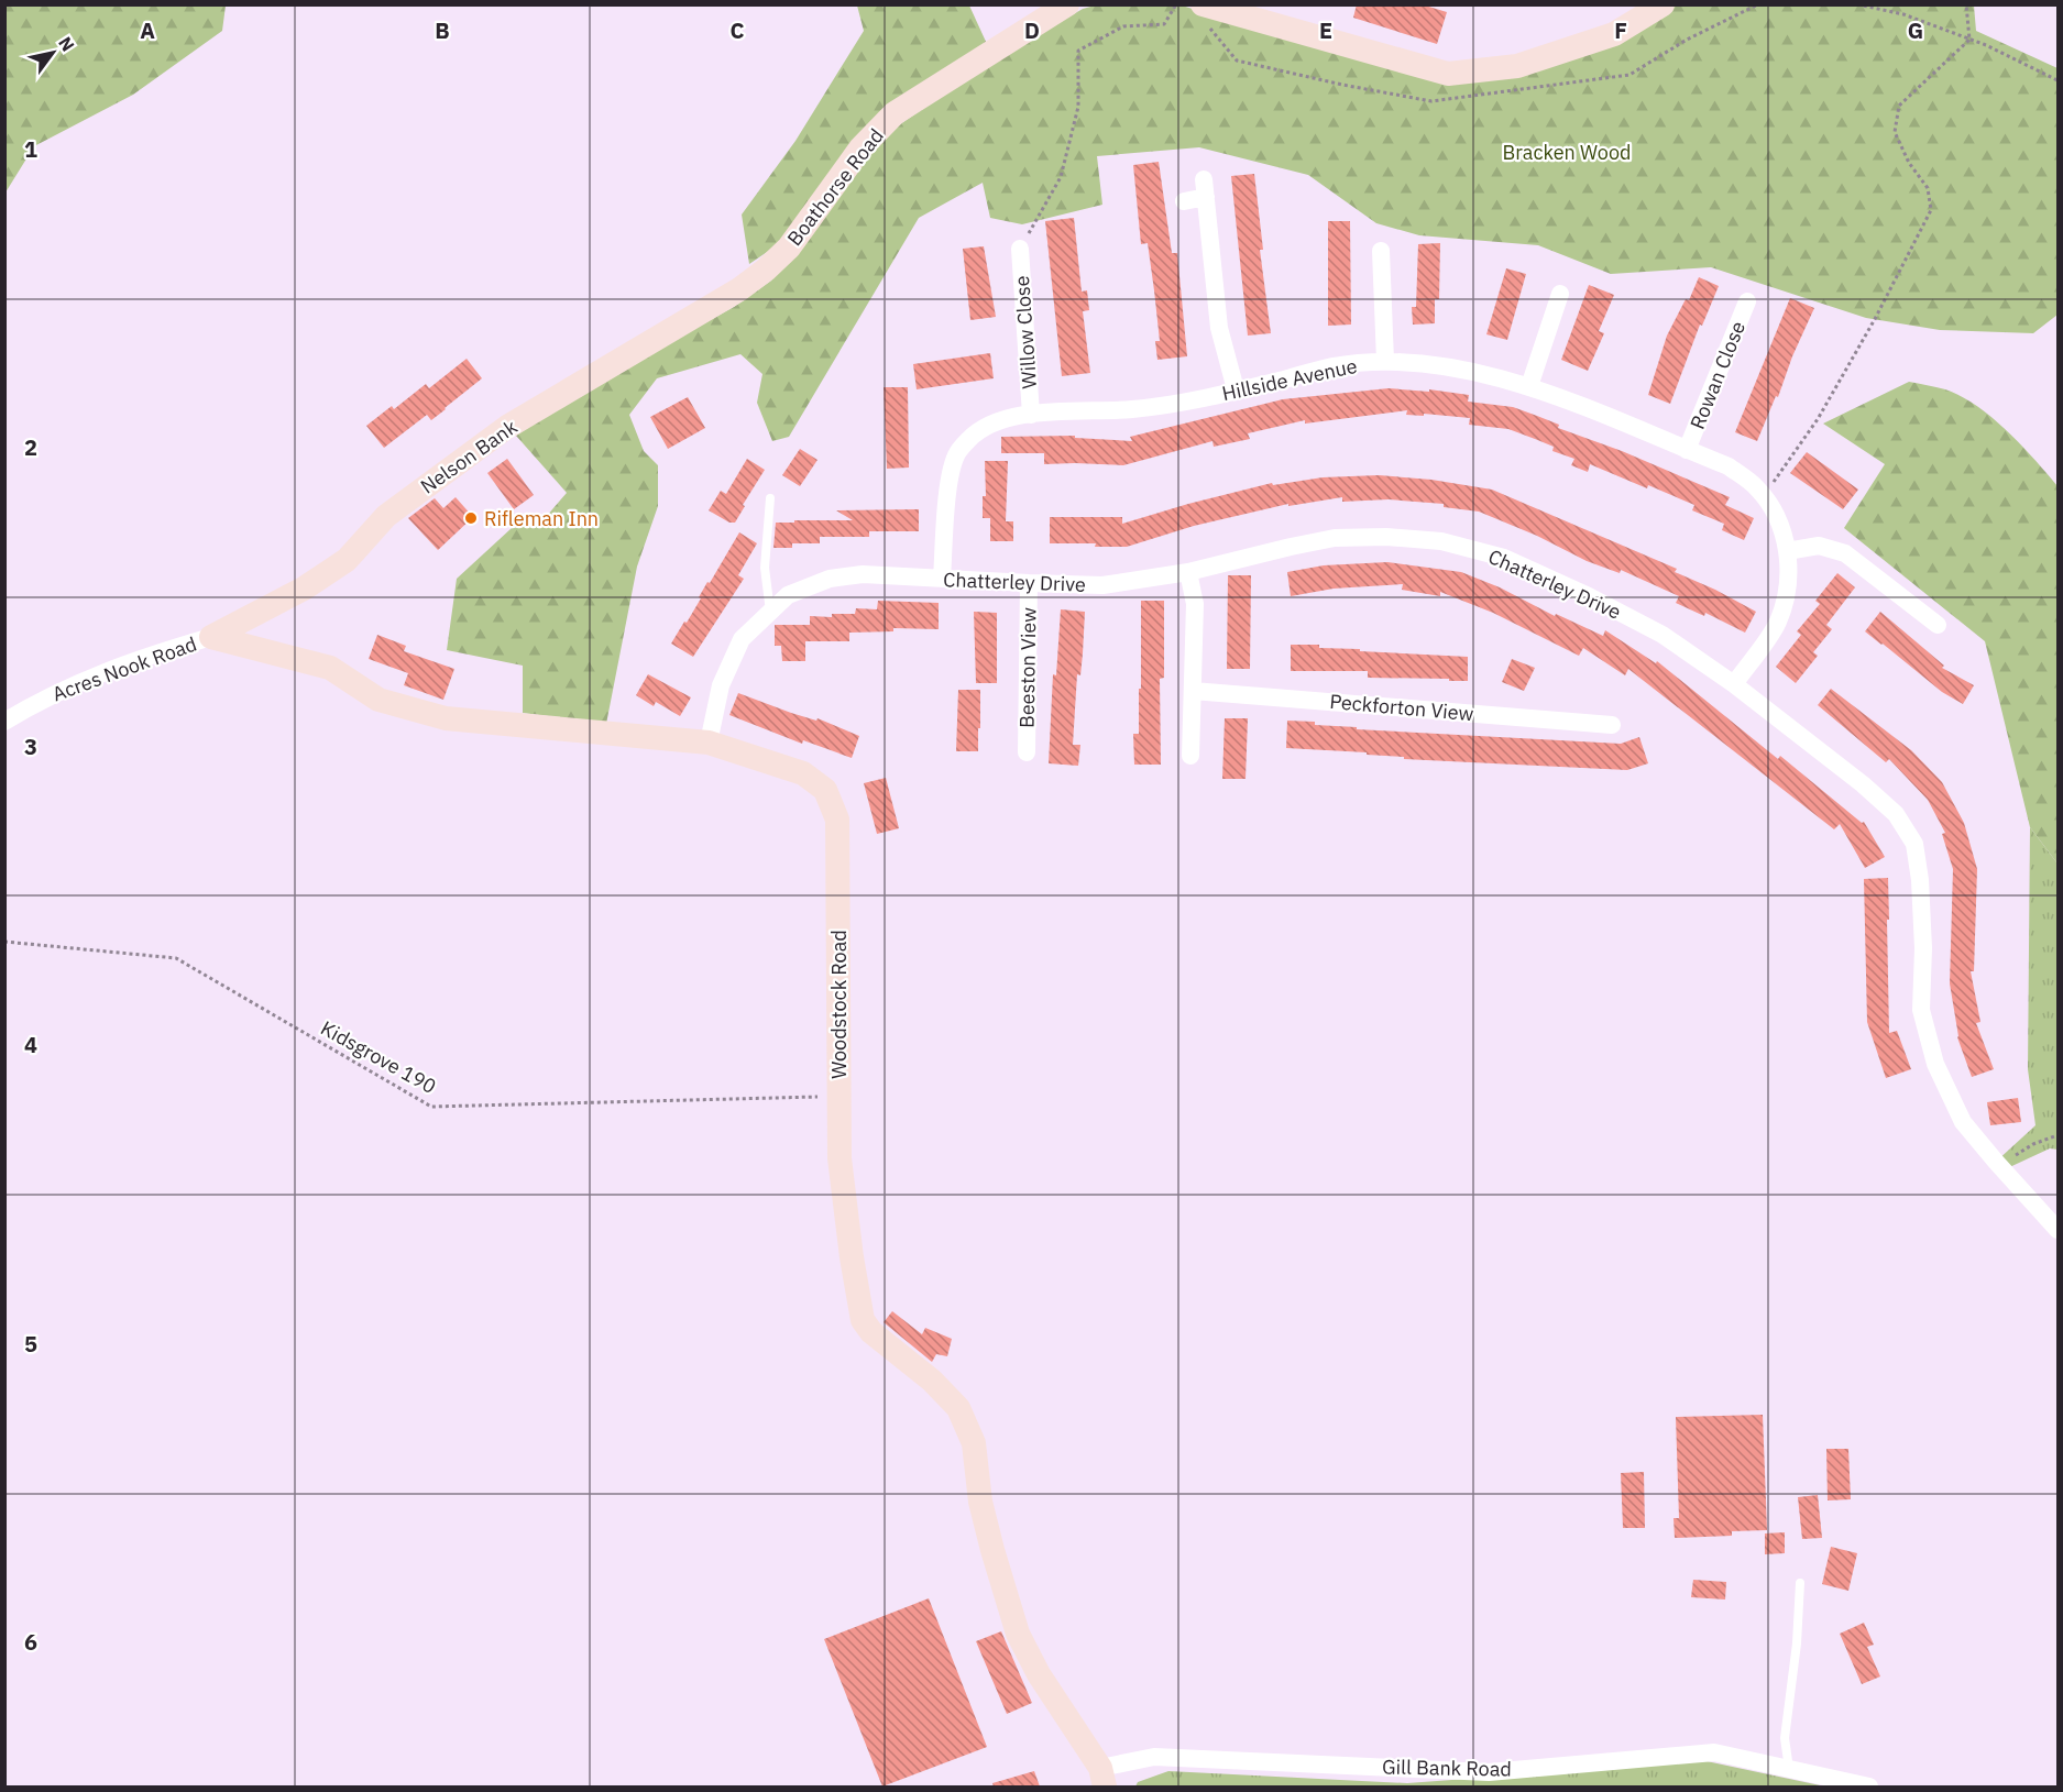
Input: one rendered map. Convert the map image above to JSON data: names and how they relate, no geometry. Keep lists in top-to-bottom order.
{
  "streets": {
    "street": [
      "Boathorse Road",
      "Willow Close",
      "Rowan Close",
      "Hillside Avenue",
      "Nelson Bank",
      "Chatterley Drive",
      "Beeston View",
      "Acres Nook Road",
      "Peckforton View",
      "Woodstock Road",
      "Gill Bank Road"
    ],
    "path": ["Kidsgrove 190"]
  },
  "crossings": [
    ["Boathorse Road", "Nelson Bank"],
    ["Willow Close", "Hillside Avenue"],
    ["Rowan Close", "Hillside Avenue"],
    ["Hillside Avenue", "Chatterley Drive"],
    ["Nelson Bank", "Acres Nook Road"],
    ["Nelson Bank", "Woodstock Road"],
    ["Chatterley Drive", "Beeston View"],
    ["Chatterley Drive", "Woodstock Road"],
    ["Acres Nook Road", "Woodstock Road"],
    ["Woodstock Road", "Kidsgrove 190"],
    ["Woodstock Road", "Gill Bank Road"]
  ],
  "parks": ["Bracken Wood"],
  "places": ["Rifleman Inn"],
  "north": "top right",
  "grid": {
    "columns": [
      "A",
      "B",
      "C",
      "D",
      "E",
      "F",
      "G"
    ],
    "rows": [
      "1",
      "2",
      "3",
      "4",
      "5",
      "6"
    ]
  }
}
